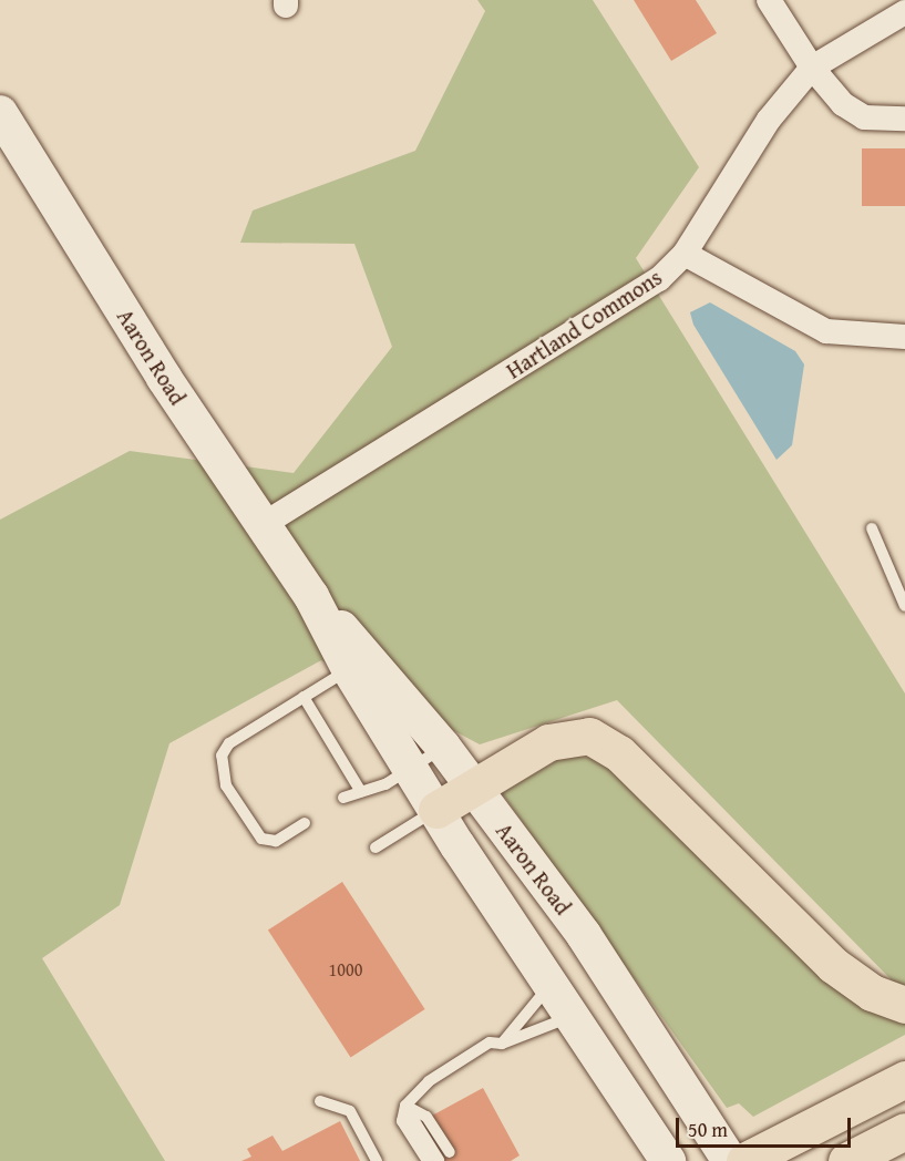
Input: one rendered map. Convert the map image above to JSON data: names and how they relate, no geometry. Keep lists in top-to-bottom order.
{
  "streets": {
    "street": ["Hartland Commons", "Aaron Road"]
  },
  "crossings": [
    ["Hartland Commons", "Aaron Road"]
  ],
  "house_numbers": ["1000"],
  "scale_bar": "50 m"
}
